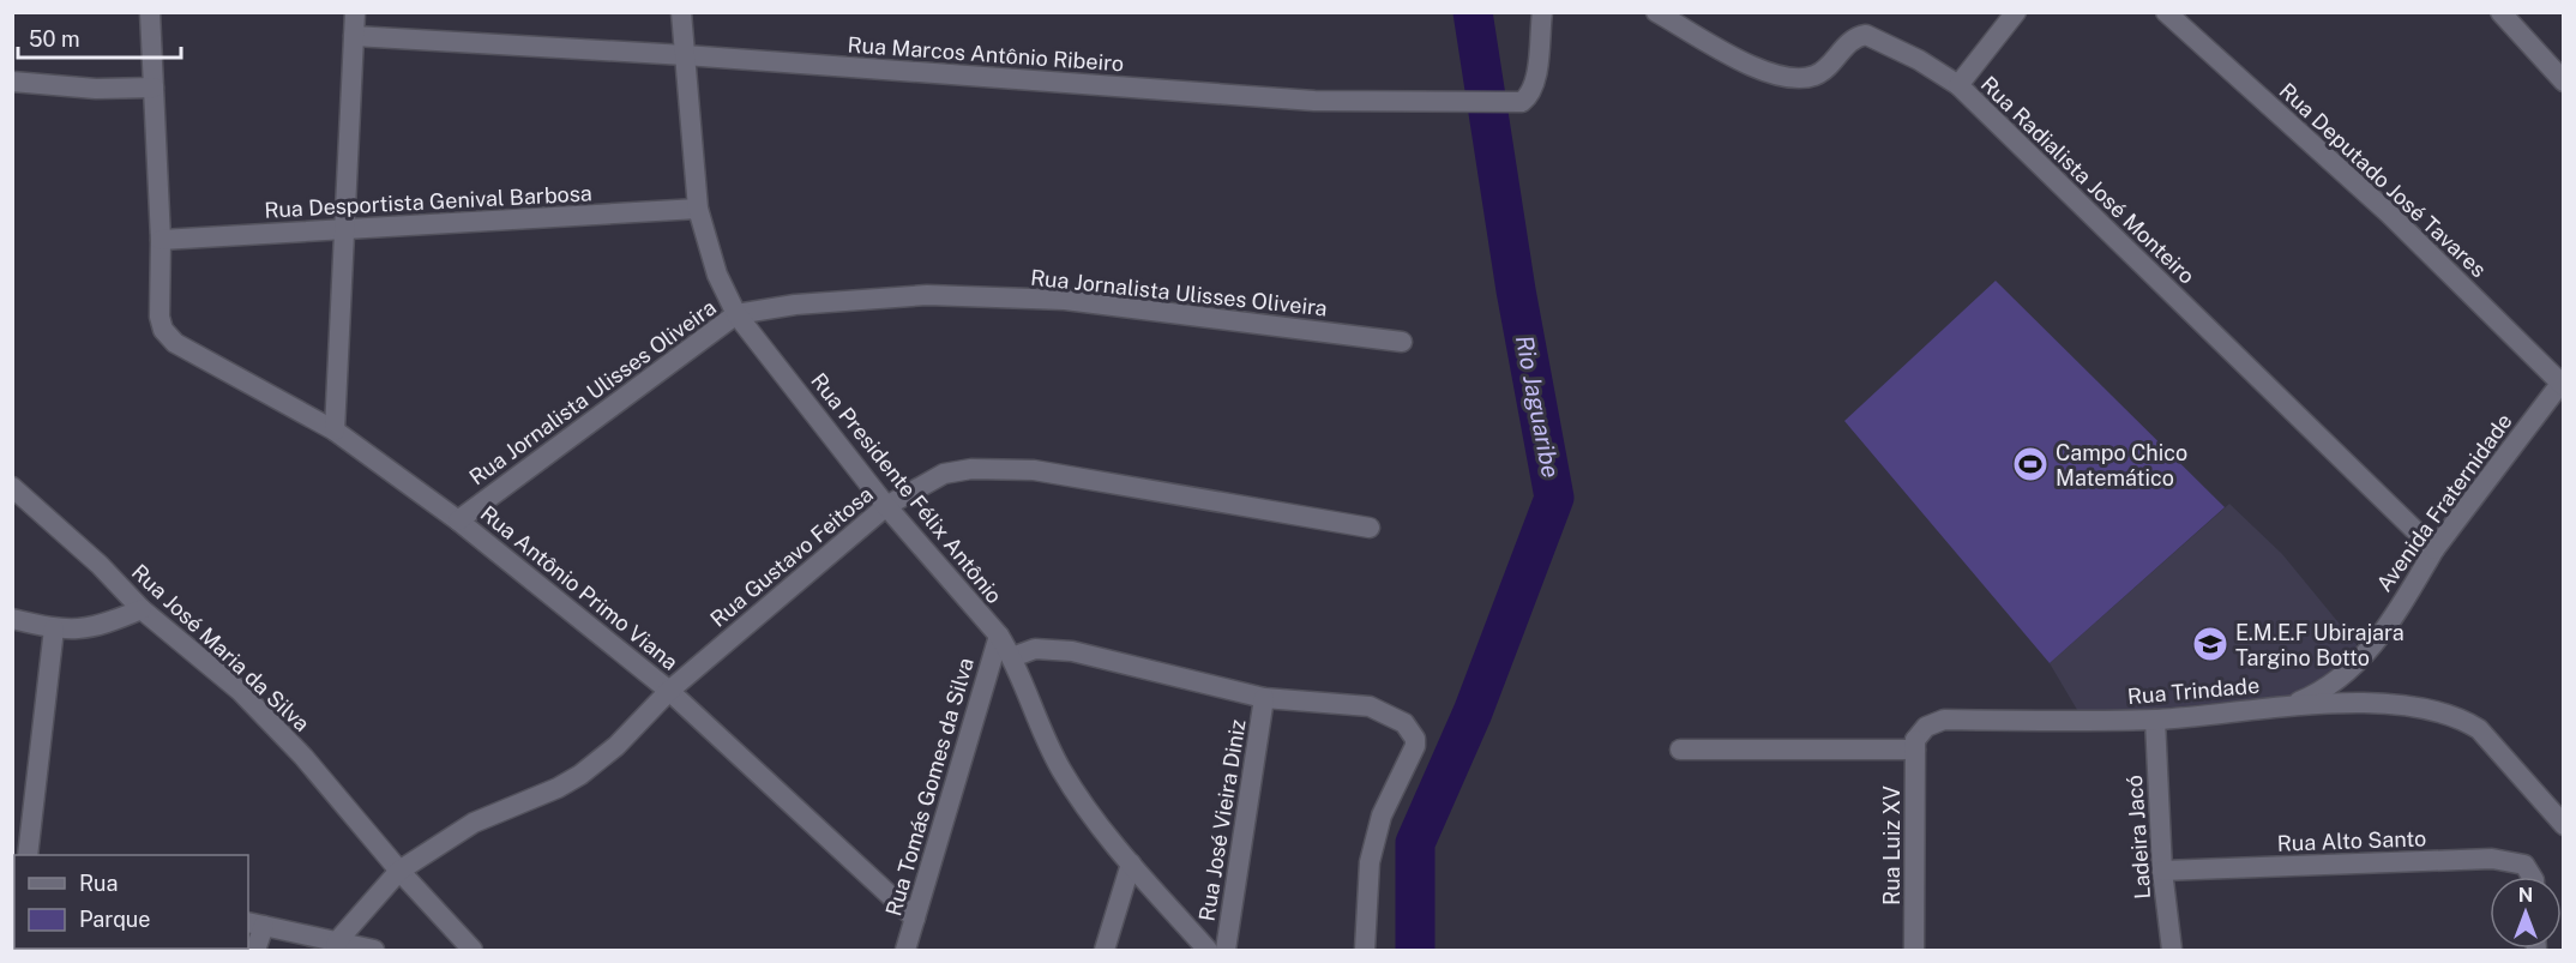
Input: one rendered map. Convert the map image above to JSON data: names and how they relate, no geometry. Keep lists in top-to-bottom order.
{
  "streets": {
    "street": [
      "Rua Marcos Antônio Ribeiro",
      "Rua Radialista José Monteiro",
      "Rua Deputado José Tavares",
      "Rua Desportista Genival Barbosa",
      "Rua Jornalista Ulisses Oliveira",
      "Rua Presidente Félix Antônio",
      "Avenida Fraternidade",
      "Rua Gustavo Feitosa",
      "Rua Antônio Primo Viana",
      "Rua José Maria da Silva",
      "Rua Trindade",
      "Rua Tomás Gomes da Silva",
      "Rua José Vieira Diniz",
      "Ladeira Jacó",
      "Rua Alto Santo",
      "Rua Luiz XV"
    ]
  },
  "crossings": [
    ["Rua Marcos Antônio Ribeiro", "Rua Presidente Félix Antônio"],
    ["Rua Radialista José Monteiro", "Avenida Fraternidade"],
    ["Rua Deputado José Tavares", "Avenida Fraternidade"],
    ["Rua Desportista Genival Barbosa", "Rua Presidente Félix Antônio"],
    ["Rua Desportista Genival Barbosa", "Rua Antônio Primo Viana"],
    ["Rua Jornalista Ulisses Oliveira", "Rua Presidente Félix Antônio"],
    ["Rua Jornalista Ulisses Oliveira", "Rua Antônio Primo Viana"],
    ["Rua Presidente Félix Antônio", "Rua Gustavo Feitosa"],
    ["Rua Presidente Félix Antônio", "Rua Tomás Gomes da Silva"],
    ["Avenida Fraternidade", "Rua Trindade"],
    ["Rua Gustavo Feitosa", "Rua Antônio Primo Viana"],
    ["Rua Gustavo Feitosa", "Rua José Maria da Silva"],
    ["Rua Antônio Primo Viana", "Rua Tomás Gomes da Silva"],
    ["Rua Trindade", "Ladeira Jacó"],
    ["Rua Trindade", "Rua Luiz XV"],
    ["Ladeira Jacó", "Rua Alto Santo"]
  ],
  "water": ["Rio Jaguaribe"],
  "places": {
    "sports": ["Campo Chico Matemático"],
    "school or university": ["E.M.E.F Ubirajara Targino Botto"]
  },
  "legend": ["Rua", "Parque"],
  "scale_bar": "50 m",
  "north": "top"
}
